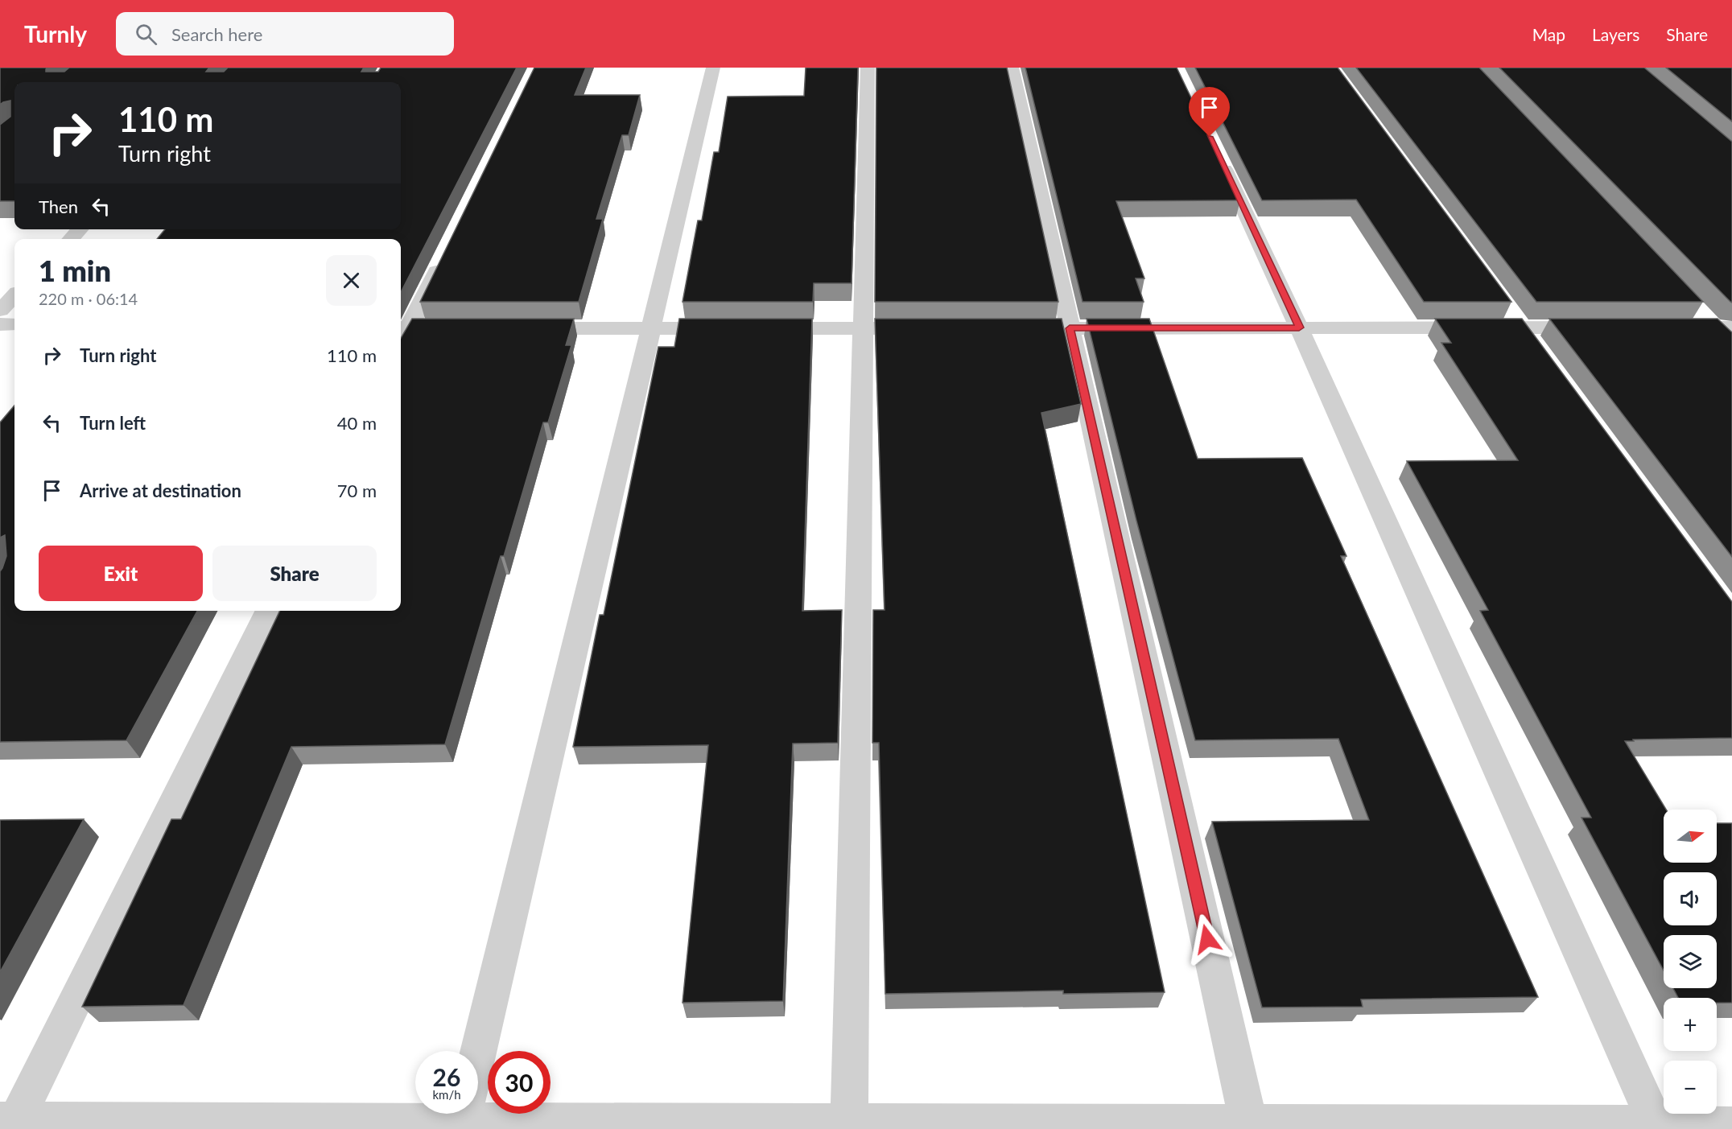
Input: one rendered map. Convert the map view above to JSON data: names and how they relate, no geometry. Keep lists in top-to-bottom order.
{
  "north": "right",
  "page": {
    "header": "Turnly",
    "search": "Search here",
    "nav": ["Map", "Layers", "Share"],
    "turn": ["110 m", "Turn right"],
    "then": "Then",
    "heading": ["1 min", "220 m · 06:14"],
    "list": [
      {
        "name": "Turn right",
        "value": "110 m"
      },
      {
        "name": "Turn left",
        "value": "40 m"
      },
      {
        "name": "Arrive at destination",
        "value": "70 m"
      }
    ],
    "buttons": ["Exit", "Share"],
    "map_buttons": ["+", "−"],
    "speed": "26 km/h",
    "limit": "30"
  }
}
